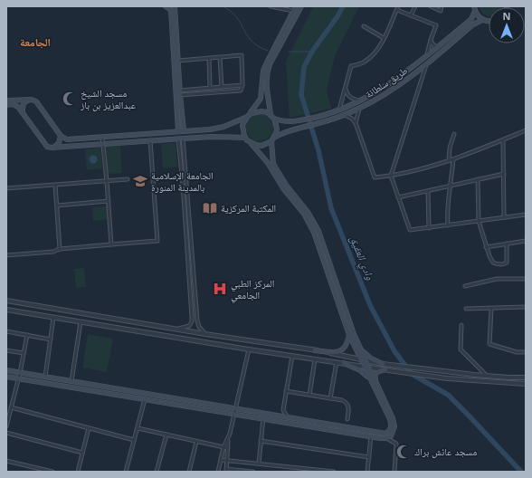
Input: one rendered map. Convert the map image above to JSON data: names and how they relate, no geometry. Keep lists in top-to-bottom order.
{
  "streets": {
    "main road": ["طريق سلطانة"]
  },
  "districts": ["الجامعة"],
  "water": ["وادي العقيق"],
  "places": {
    "mosque": ["مسجد الشيخ عبدالعزيز بن باز", "مسجد عائش براك"],
    "school or university": ["الجامعة الإسلامية بالمدينة المنورة"],
    "library": ["المكتبة المركزية"],
    "hospital": ["المركز الطبي الجامعي"]
  },
  "north": "top"
}
